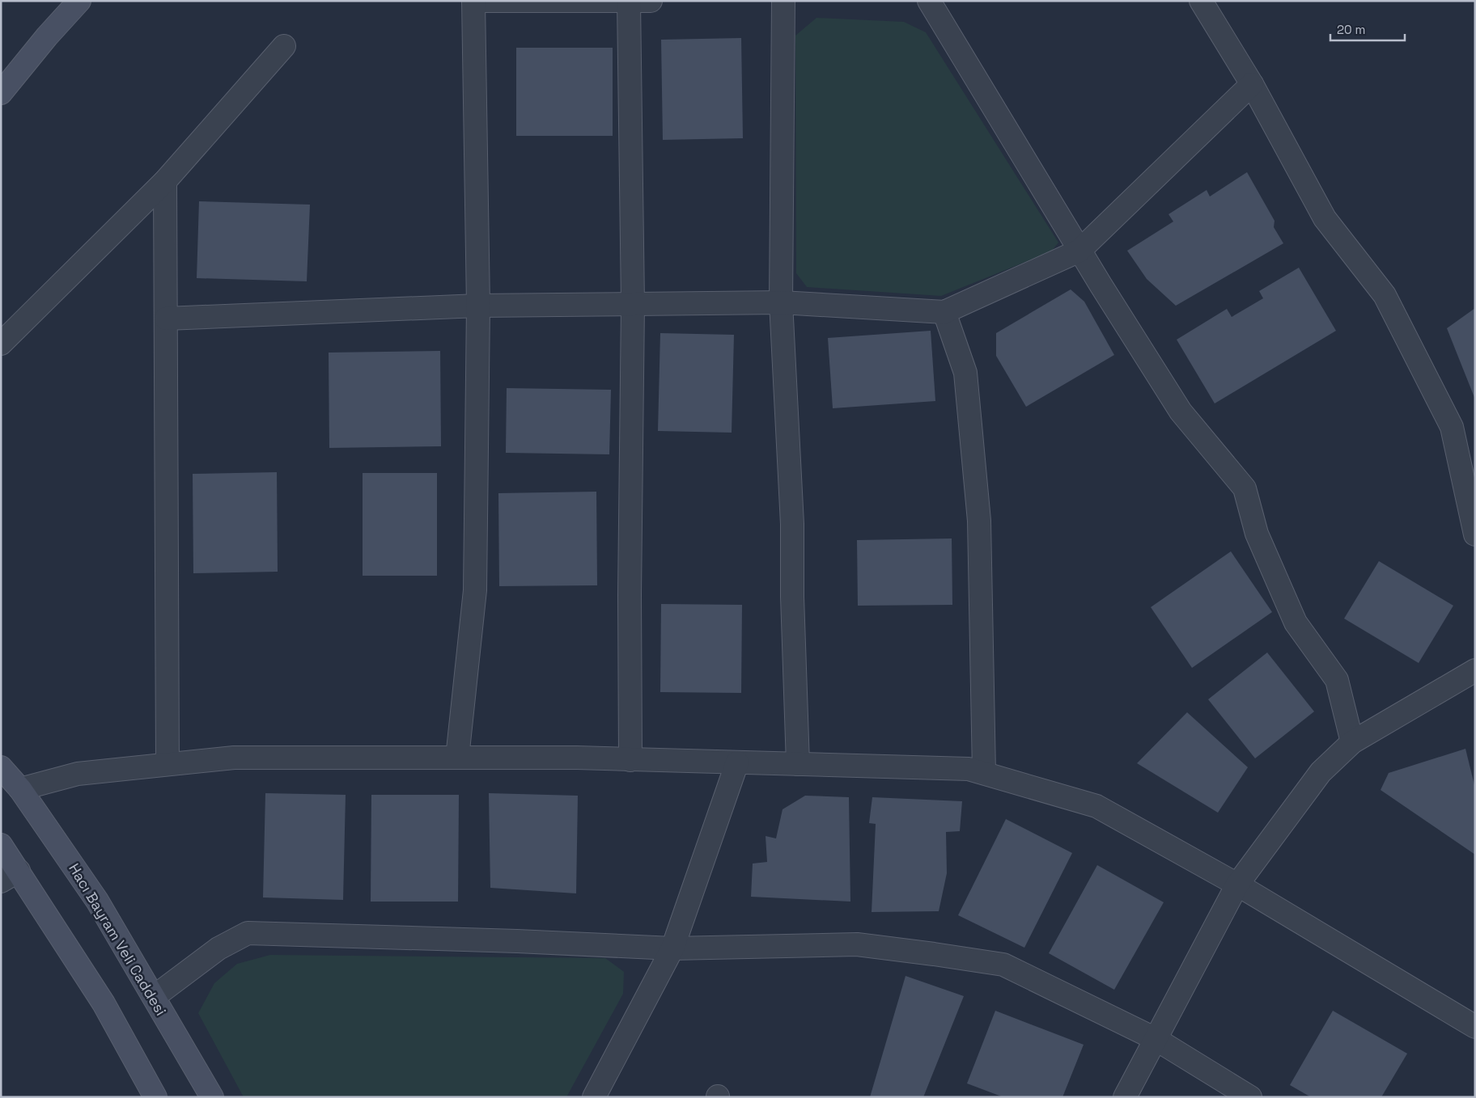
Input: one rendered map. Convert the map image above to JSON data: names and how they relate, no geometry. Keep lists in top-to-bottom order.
{
  "streets": {
    "main road": ["Hacı Bayram Veli Caddesi"]
  },
  "scale_bar": "20 m"
}
